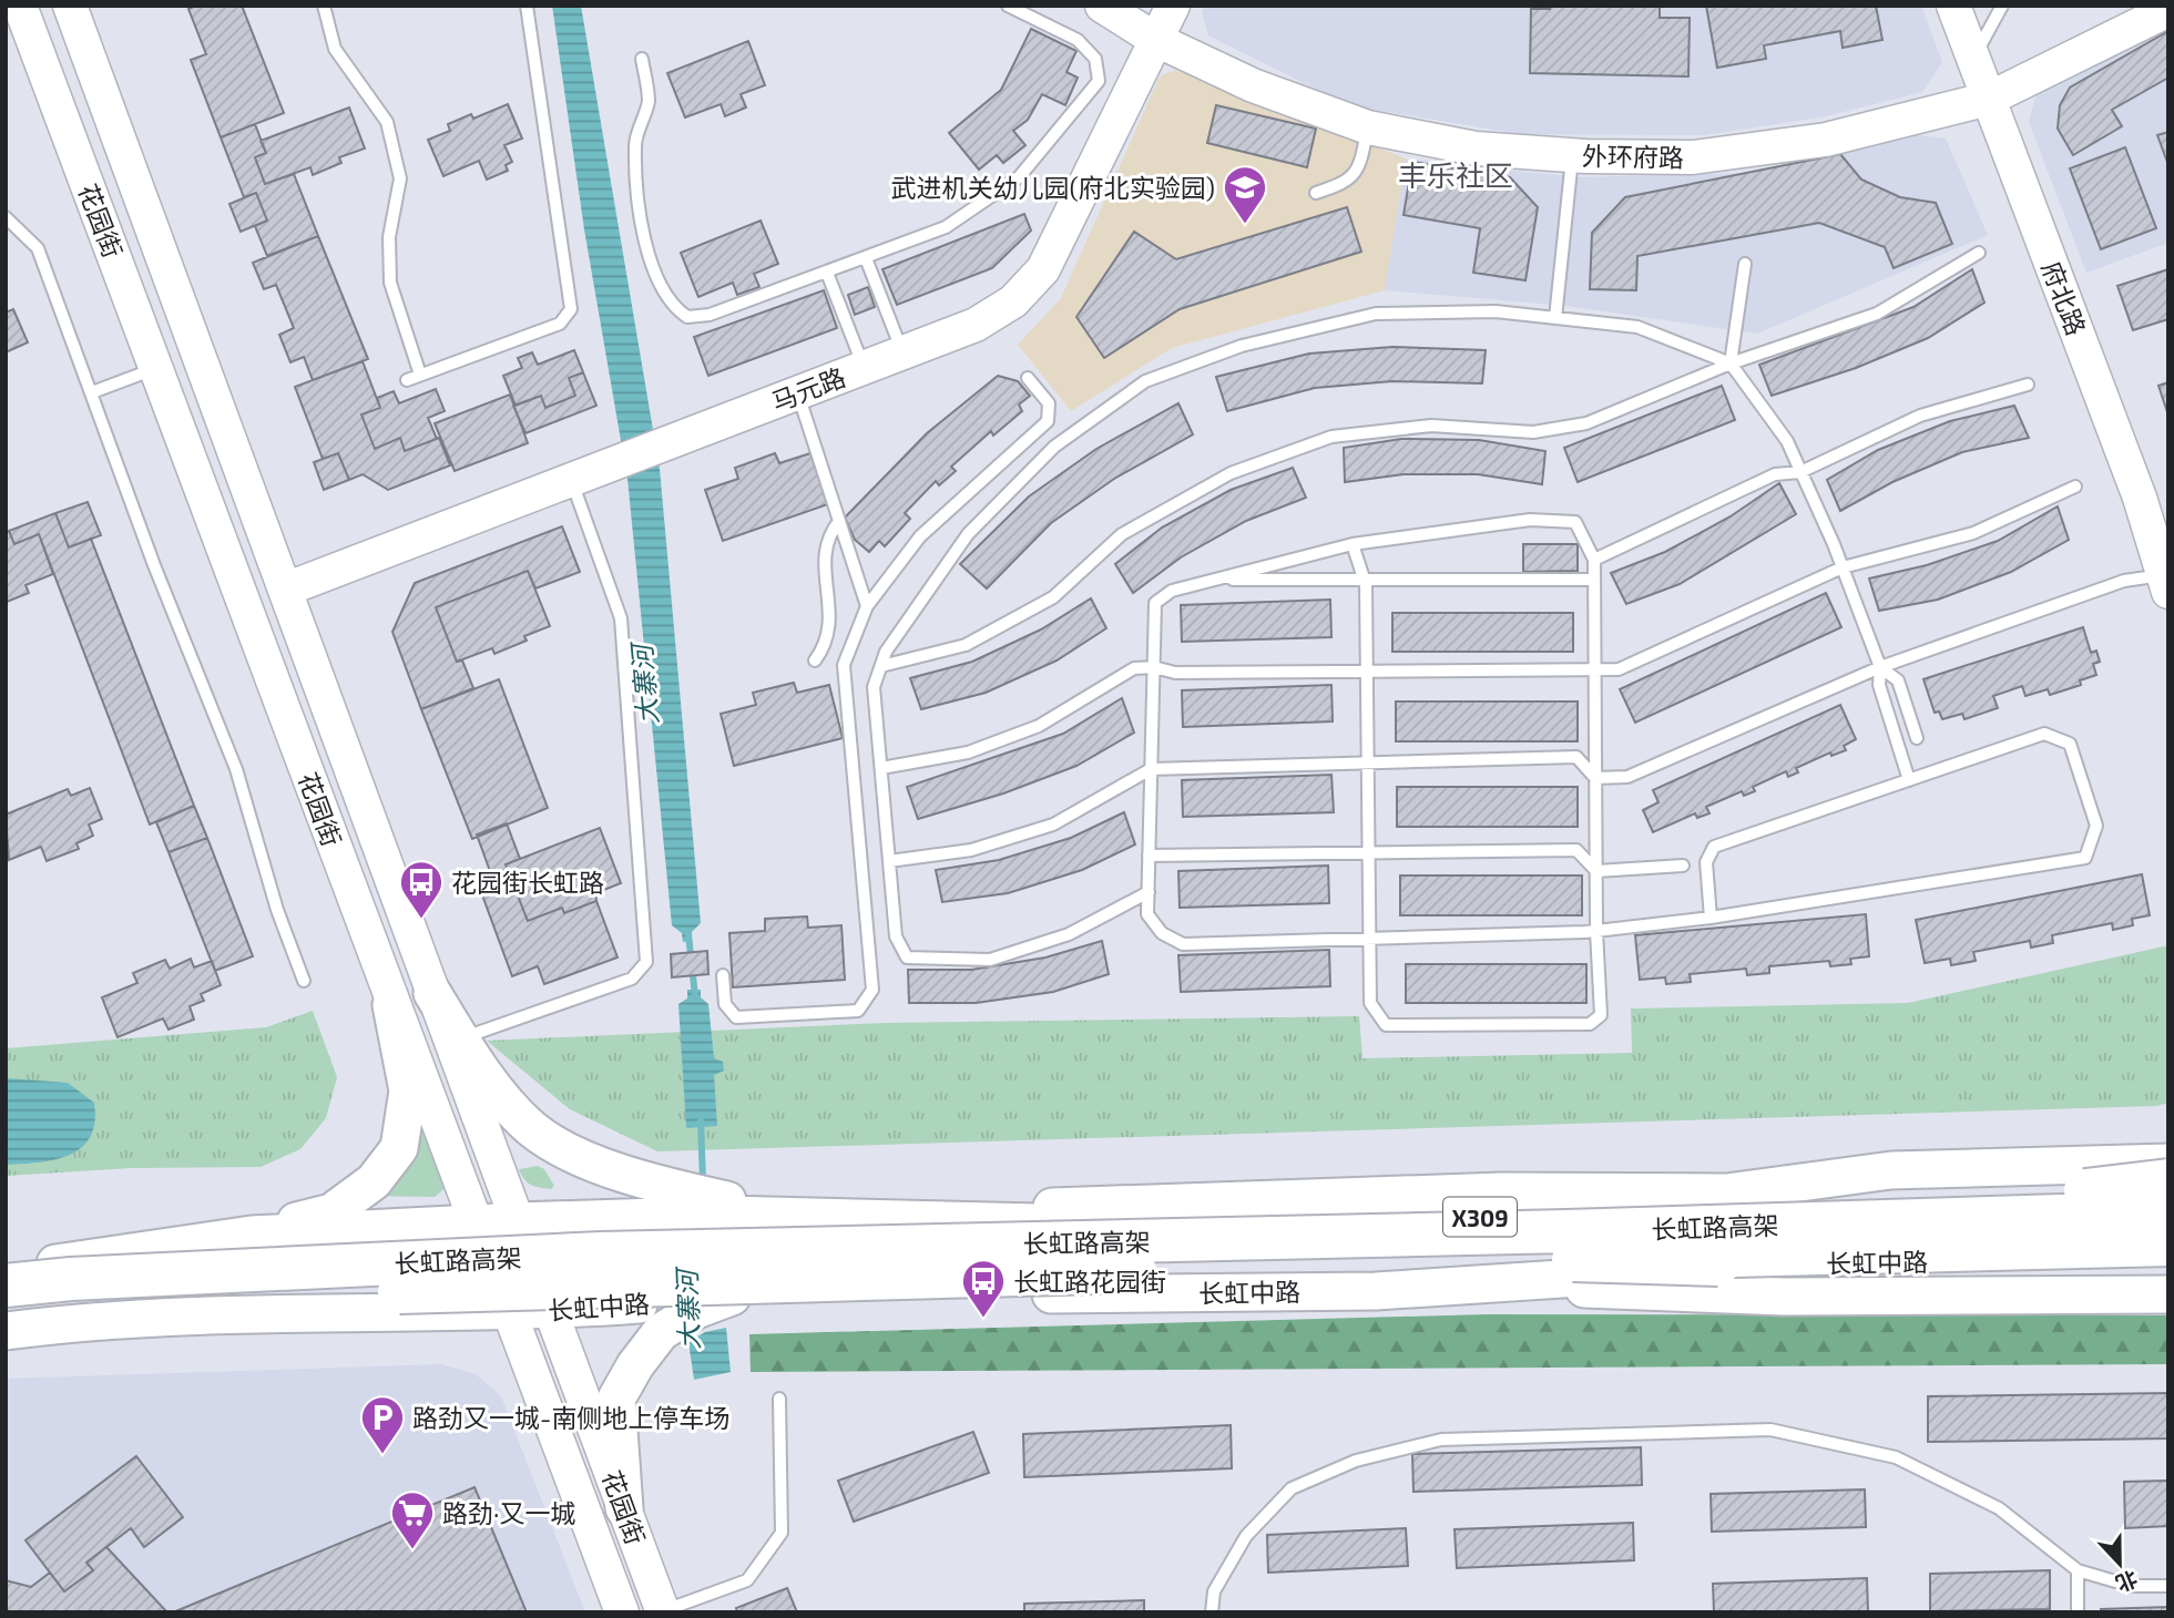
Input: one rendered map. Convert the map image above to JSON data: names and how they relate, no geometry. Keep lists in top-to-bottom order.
{
  "streets": {
    "highway": ["X309", "长虹路高架"],
    "main road": [
      "外环府路",
      "花园街",
      "府北路",
      "马元路",
      "长虹中路"
    ]
  },
  "crossings": [
    ["外环府路", "府北路"],
    ["外环府路", "马元路"],
    ["花园街", "马元路"],
    ["花园街", "长虹中路"]
  ],
  "districts": ["丰乐社区"],
  "water": ["大寨河"],
  "places": {
    "school or university": ["武进机关幼儿园(府北实验园)"],
    "bus stop": ["花园街长虹路", "长虹路花园街"],
    "parking": ["路劲又一城-南侧地上停车场"],
    "supermarket": ["路劲·又一城"]
  },
  "north": "bottom"
}
